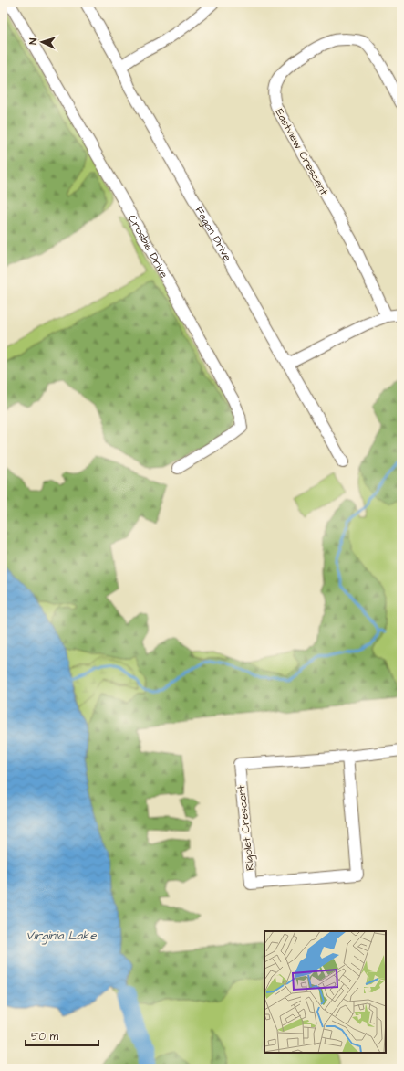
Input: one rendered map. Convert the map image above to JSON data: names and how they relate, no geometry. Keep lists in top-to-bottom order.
{
  "streets": {
    "street": [
      "Eastview Crescent",
      "Fagan Drive",
      "Crosbie Drive",
      "Rigolet Crescent"
    ]
  },
  "water": ["Virginia Lake"],
  "scale_bar": "50 m",
  "north": "left"
}
